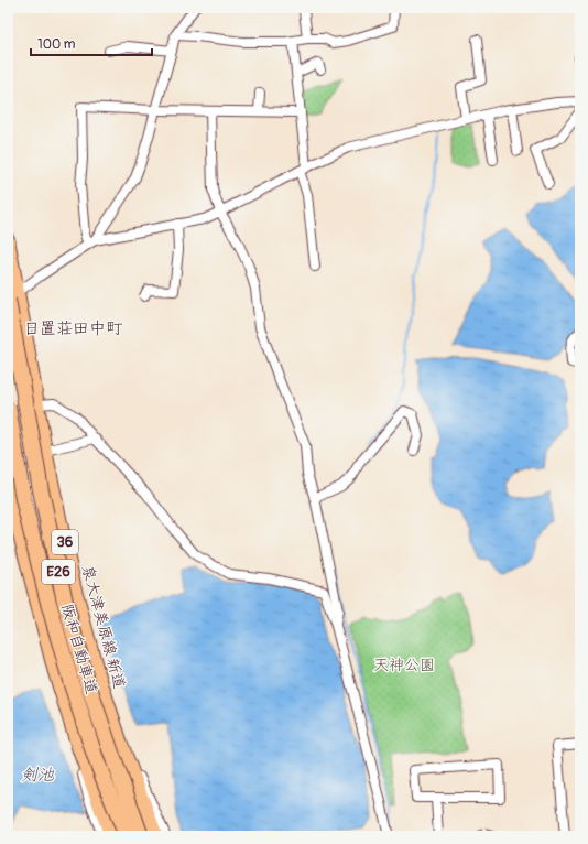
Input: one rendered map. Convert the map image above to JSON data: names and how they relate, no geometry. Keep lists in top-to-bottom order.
{
  "streets": {
    "highway": ["E26", "阪和自動車道"],
    "main road": ["36", "泉大津美原線 新道"]
  },
  "crossings": [
    ["泉大津美原線 新道", "阪和自動車道"]
  ],
  "districts": ["日置荘田中町"],
  "water": ["剣池"],
  "parks": ["天神公園"],
  "scale_bar": "100 m"
}
